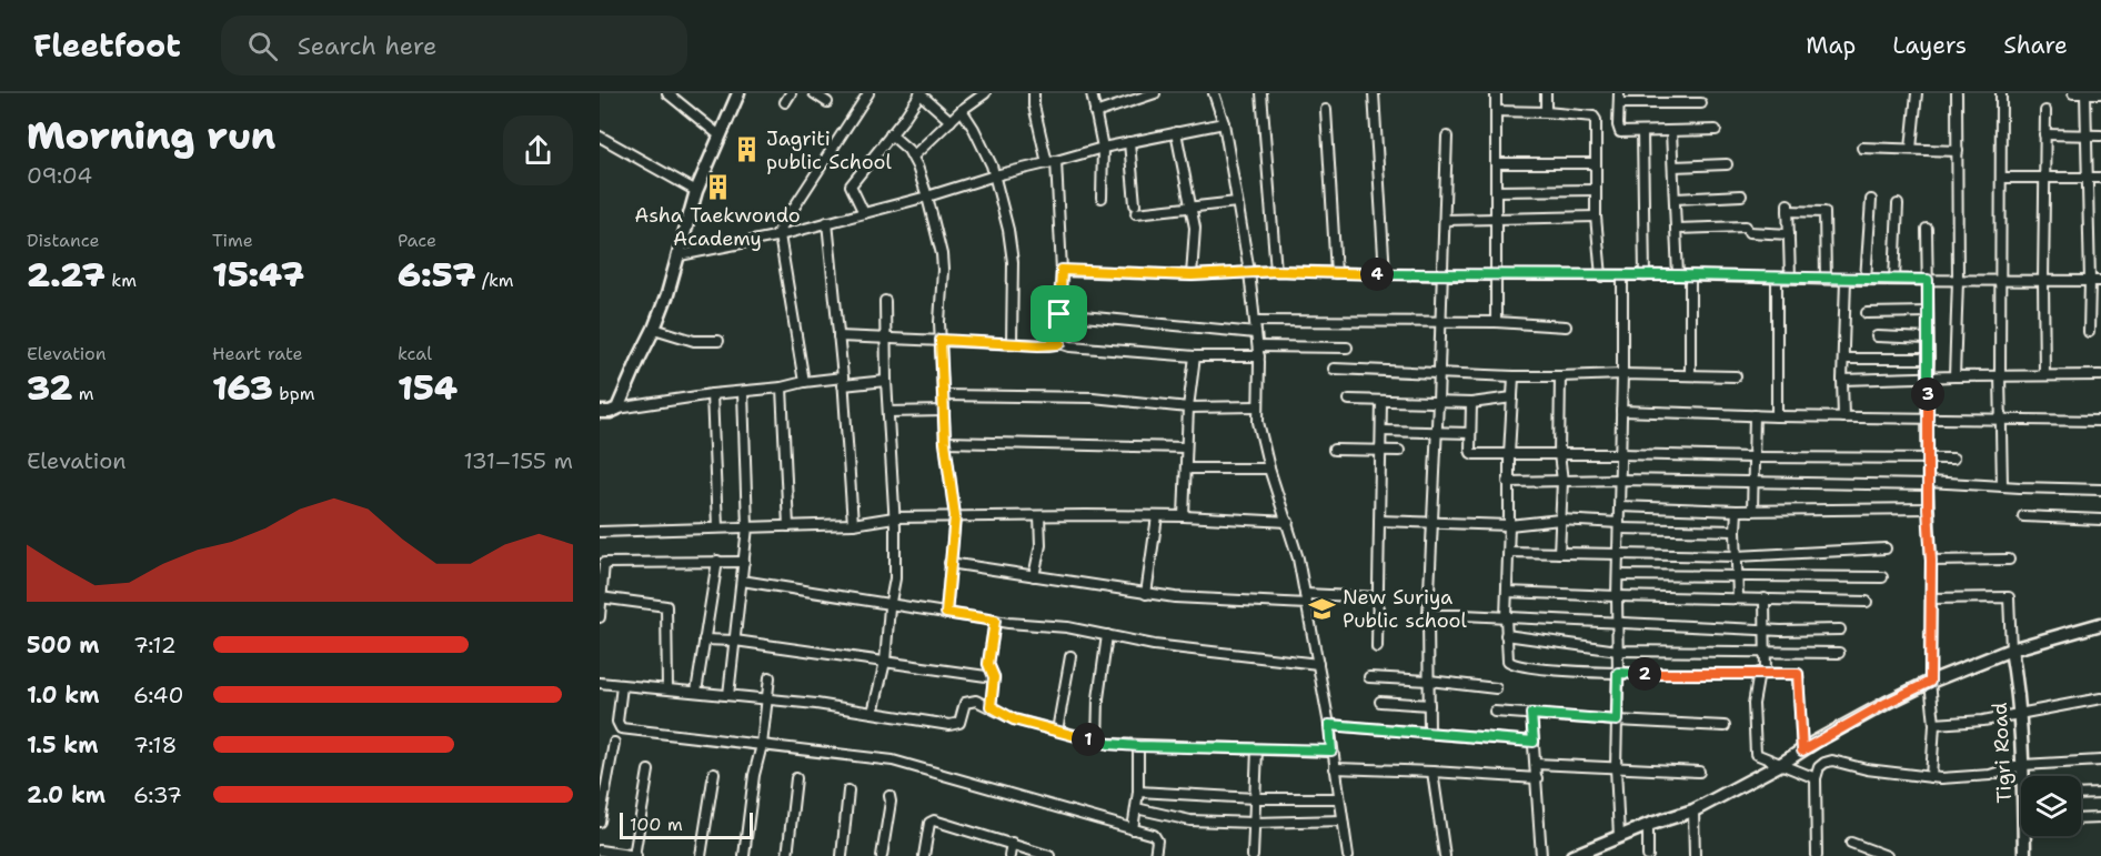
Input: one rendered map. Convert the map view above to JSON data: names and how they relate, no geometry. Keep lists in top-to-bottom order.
{
  "streets": {
    "street": ["Tigri Road"]
  },
  "places": {
    "building": ["Jagriti public School", "Asha Taekwondo Academy"],
    "school or university": ["New Suriya Public school"]
  },
  "scale_bar": "100 m",
  "page": {
    "header": "Fleetfoot",
    "search": "Search here",
    "nav": ["Map", "Layers", "Share"],
    "heading": ["Morning run", "09:04"],
    "stats": [
      ["Distance", "2.27 km"],
      ["Time", "15:47"],
      ["Pace", "6:57 /km"],
      ["Elevation", "32 m"],
      ["Heart rate", "163 bpm"],
      ["kcal", "154"]
    ],
    "pins": [
      "4",
      "3",
      "2",
      "1"
    ],
    "chart": ["Elevation", "131–155 m"],
    "list": [
      {
        "name": "500 m",
        "note": "7:12"
      },
      {
        "name": "1.0 km",
        "note": "6:40"
      },
      {
        "name": "1.5 km",
        "note": "7:18"
      },
      {
        "name": "2.0 km",
        "note": "6:37"
      }
    ],
    "scale": "100 m"
  }
}
